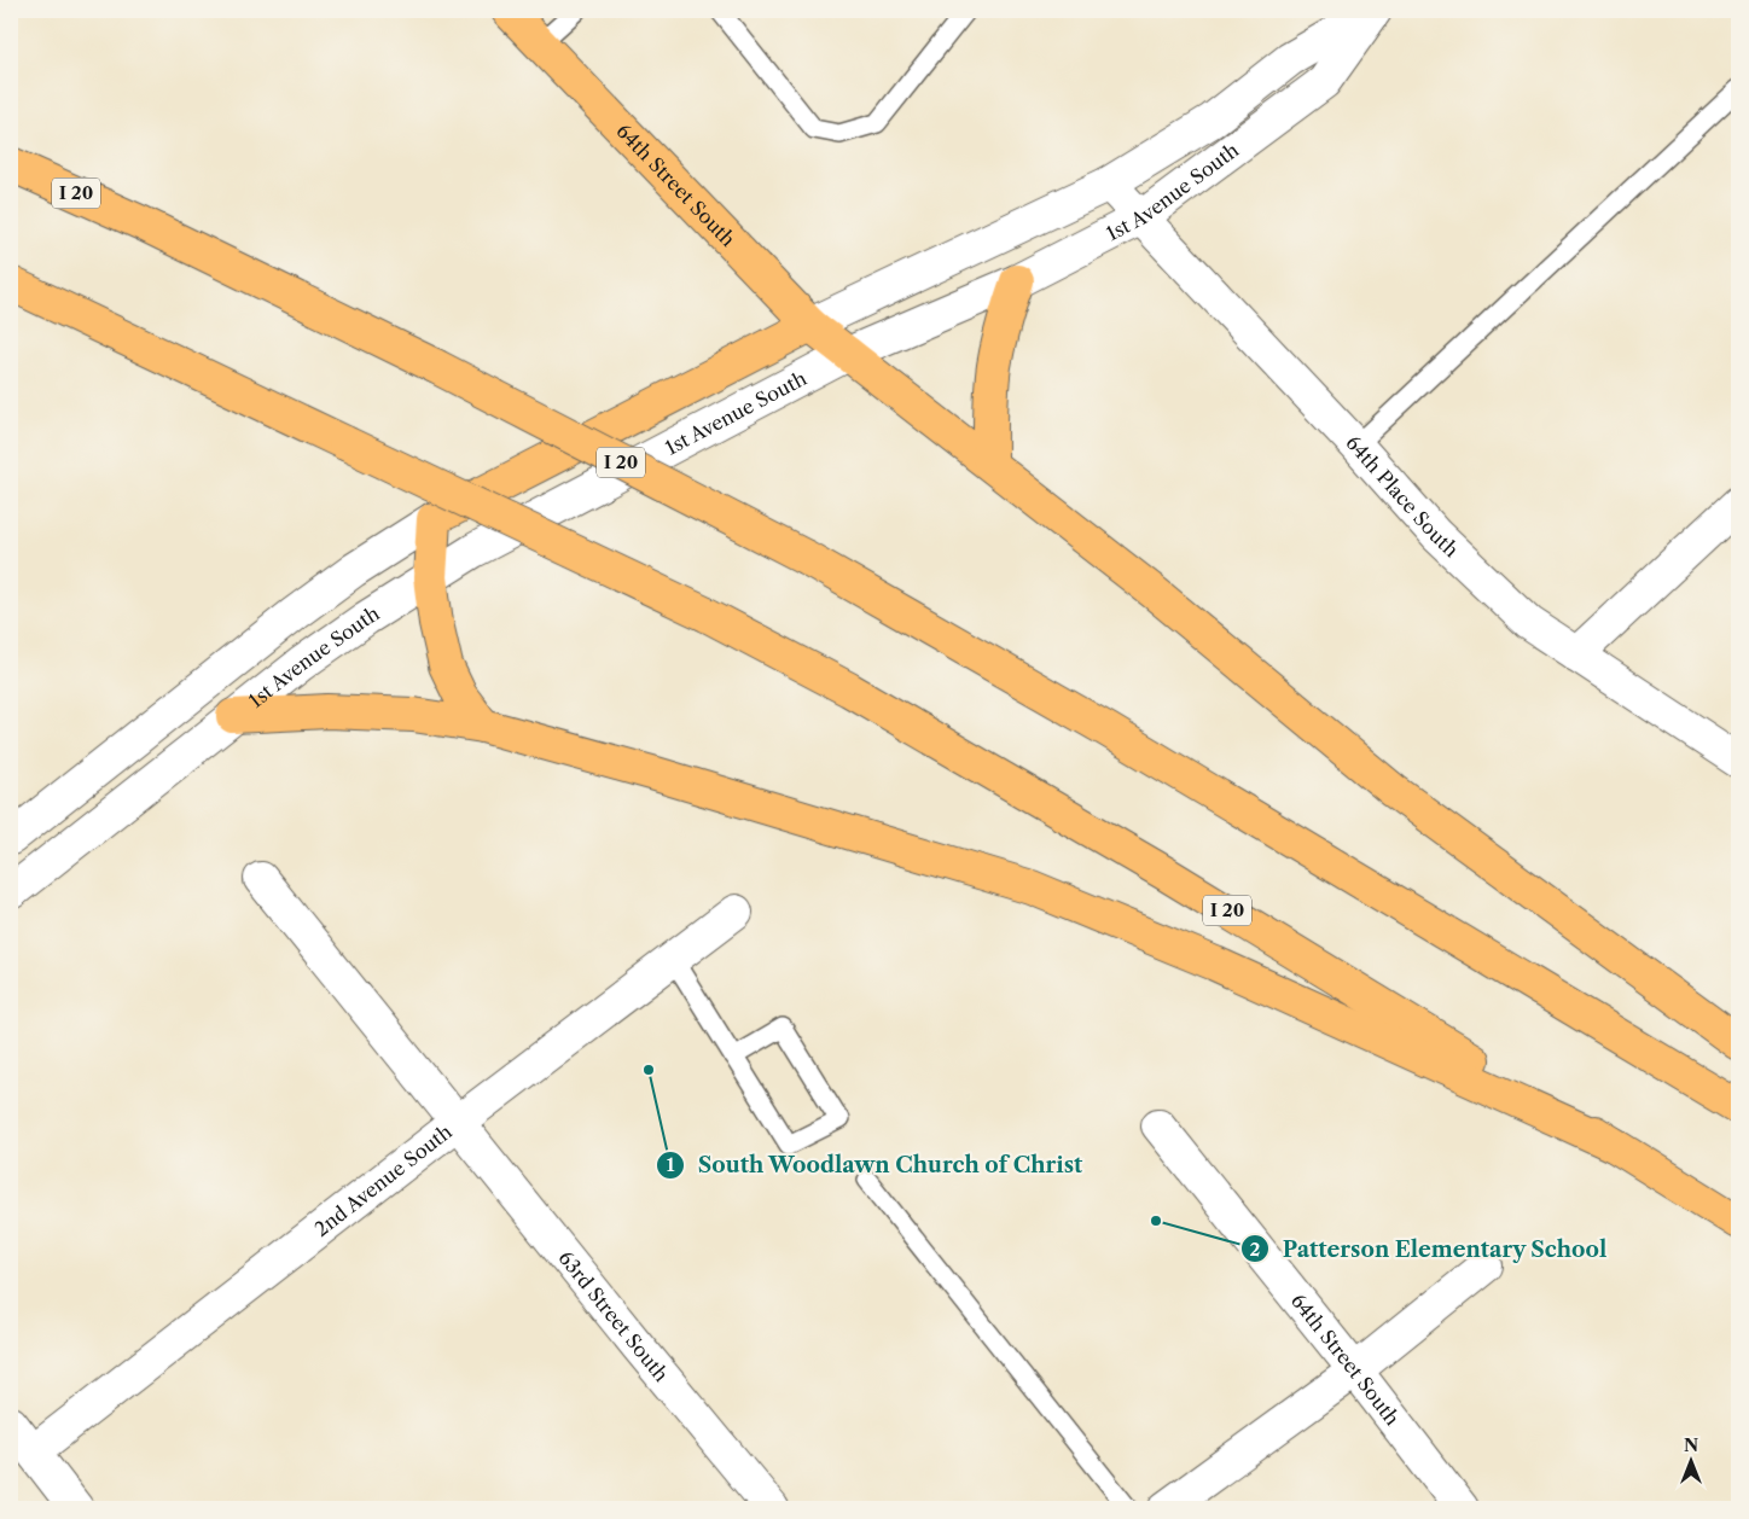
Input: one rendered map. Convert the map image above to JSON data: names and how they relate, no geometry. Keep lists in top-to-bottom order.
{
  "streets": {
    "main road": ["64th Street South", "1st Avenue South", "I 20"],
    "street": ["64th Place South", "2nd Avenue South", "63rd Street South"]
  },
  "crossings": [
    ["64th Street South", "1st Avenue South"],
    ["1st Avenue South", "64th Place South"],
    ["2nd Avenue South", "63rd Street South"]
  ],
  "places": ["South Woodlawn Church of Christ", "Patterson Elementary School"],
  "north": "top"
}
